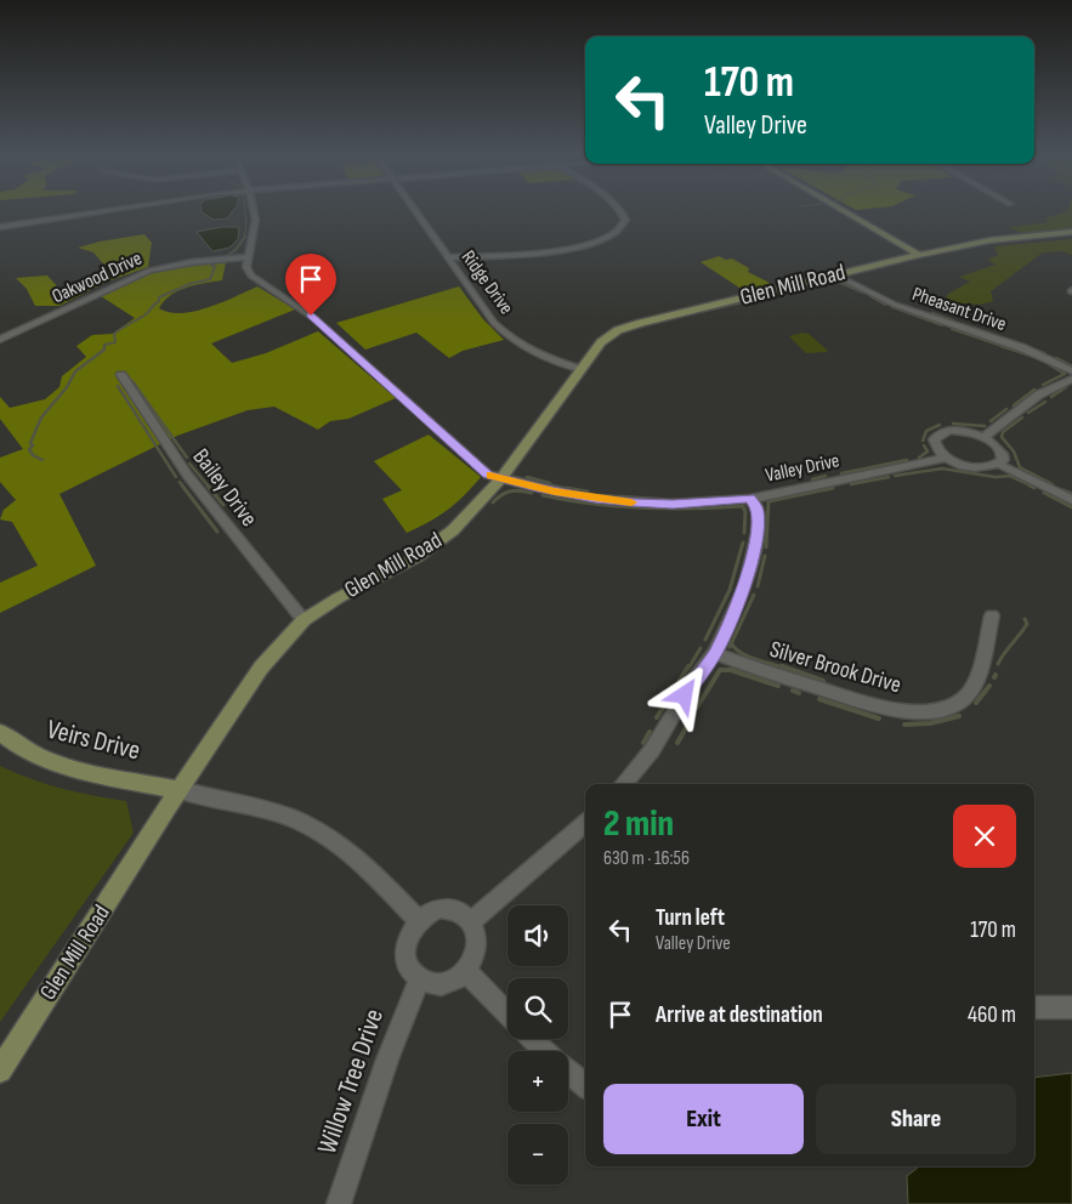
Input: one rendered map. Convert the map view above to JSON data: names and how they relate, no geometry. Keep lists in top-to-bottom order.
{
  "streets": {
    "main road": ["Glen Mill Road", "Veirs Drive"],
    "street": [
      "Oakwood Drive",
      "Ridge Drive",
      "Pheasant Drive",
      "Valley Drive",
      "Bailey Drive",
      "Silver Brook Drive",
      "Willow Tree Drive"
    ]
  },
  "crossings": [
    ["Oakwood Drive", "Valley Drive"],
    ["Ridge Drive", "Glen Mill Road"],
    ["Glen Mill Road", "Pheasant Drive"],
    ["Glen Mill Road", "Valley Drive"],
    ["Glen Mill Road", "Bailey Drive"],
    ["Glen Mill Road", "Veirs Drive"]
  ],
  "page": {
    "turn": ["170 m", "Valley Drive"],
    "heading": ["2 min", "630 m · 16:56"],
    "list": [
      {
        "name": "Turn left",
        "note": "Valley Drive",
        "value": "170 m"
      },
      {
        "name": "Arrive at destination",
        "value": "460 m"
      }
    ],
    "map_buttons": ["+", "−"],
    "buttons": ["Exit", "Share"]
  }
}
